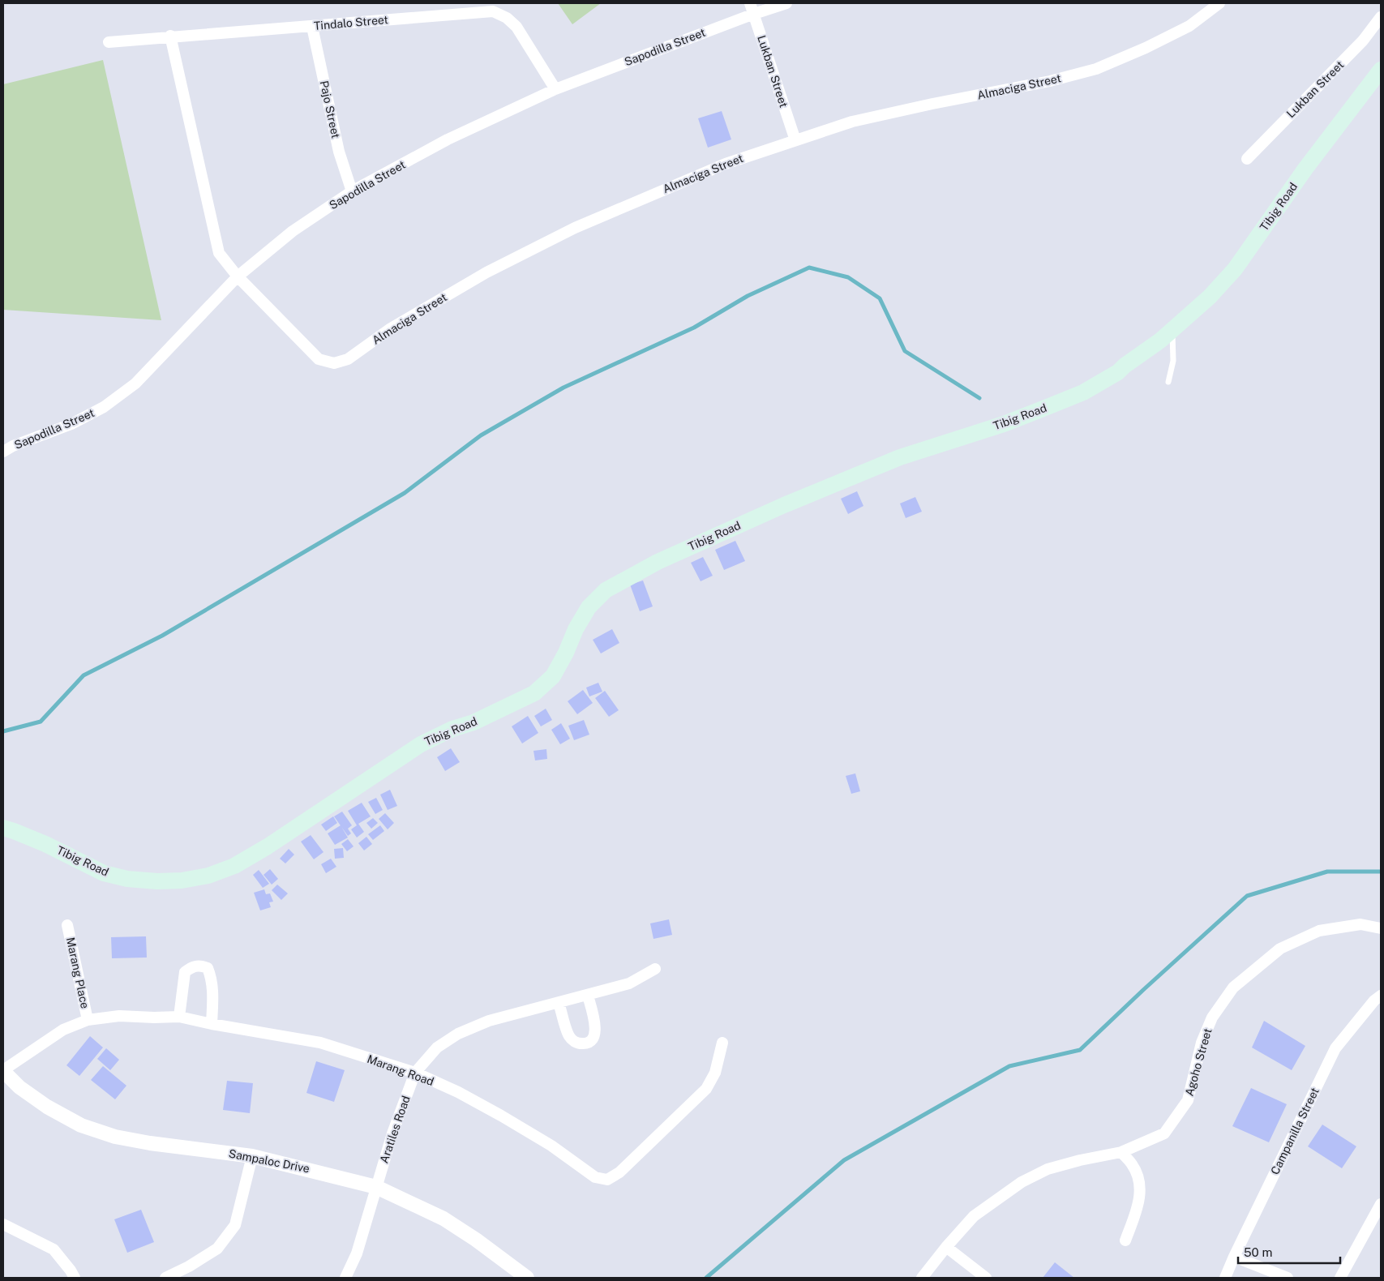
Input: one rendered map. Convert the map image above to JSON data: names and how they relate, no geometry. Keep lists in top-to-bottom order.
{
  "streets": {
    "main road": ["Tibig Road"],
    "street": [
      "Tindalo Street",
      "Sapodilla Street",
      "Lukban Street",
      "Almaciga Street",
      "Pajo Street",
      "Marang Place",
      "Agoho Street",
      "Marang Road",
      "Aratiles Road",
      "Campanilla Street",
      "Sampaloc Drive"
    ]
  },
  "crossings": [
    ["Tindalo Street", "Sapodilla Street"],
    ["Tindalo Street", "Almaciga Street"],
    ["Tindalo Street", "Pajo Street"],
    ["Sapodilla Street", "Lukban Street"],
    ["Sapodilla Street", "Almaciga Street"],
    ["Sapodilla Street", "Pajo Street"],
    ["Lukban Street", "Almaciga Street"],
    ["Marang Place", "Marang Road"],
    ["Marang Road", "Aratiles Road"],
    ["Marang Road", "Sampaloc Drive"],
    ["Aratiles Road", "Sampaloc Drive"]
  ],
  "scale_bar": "50 m"
}
